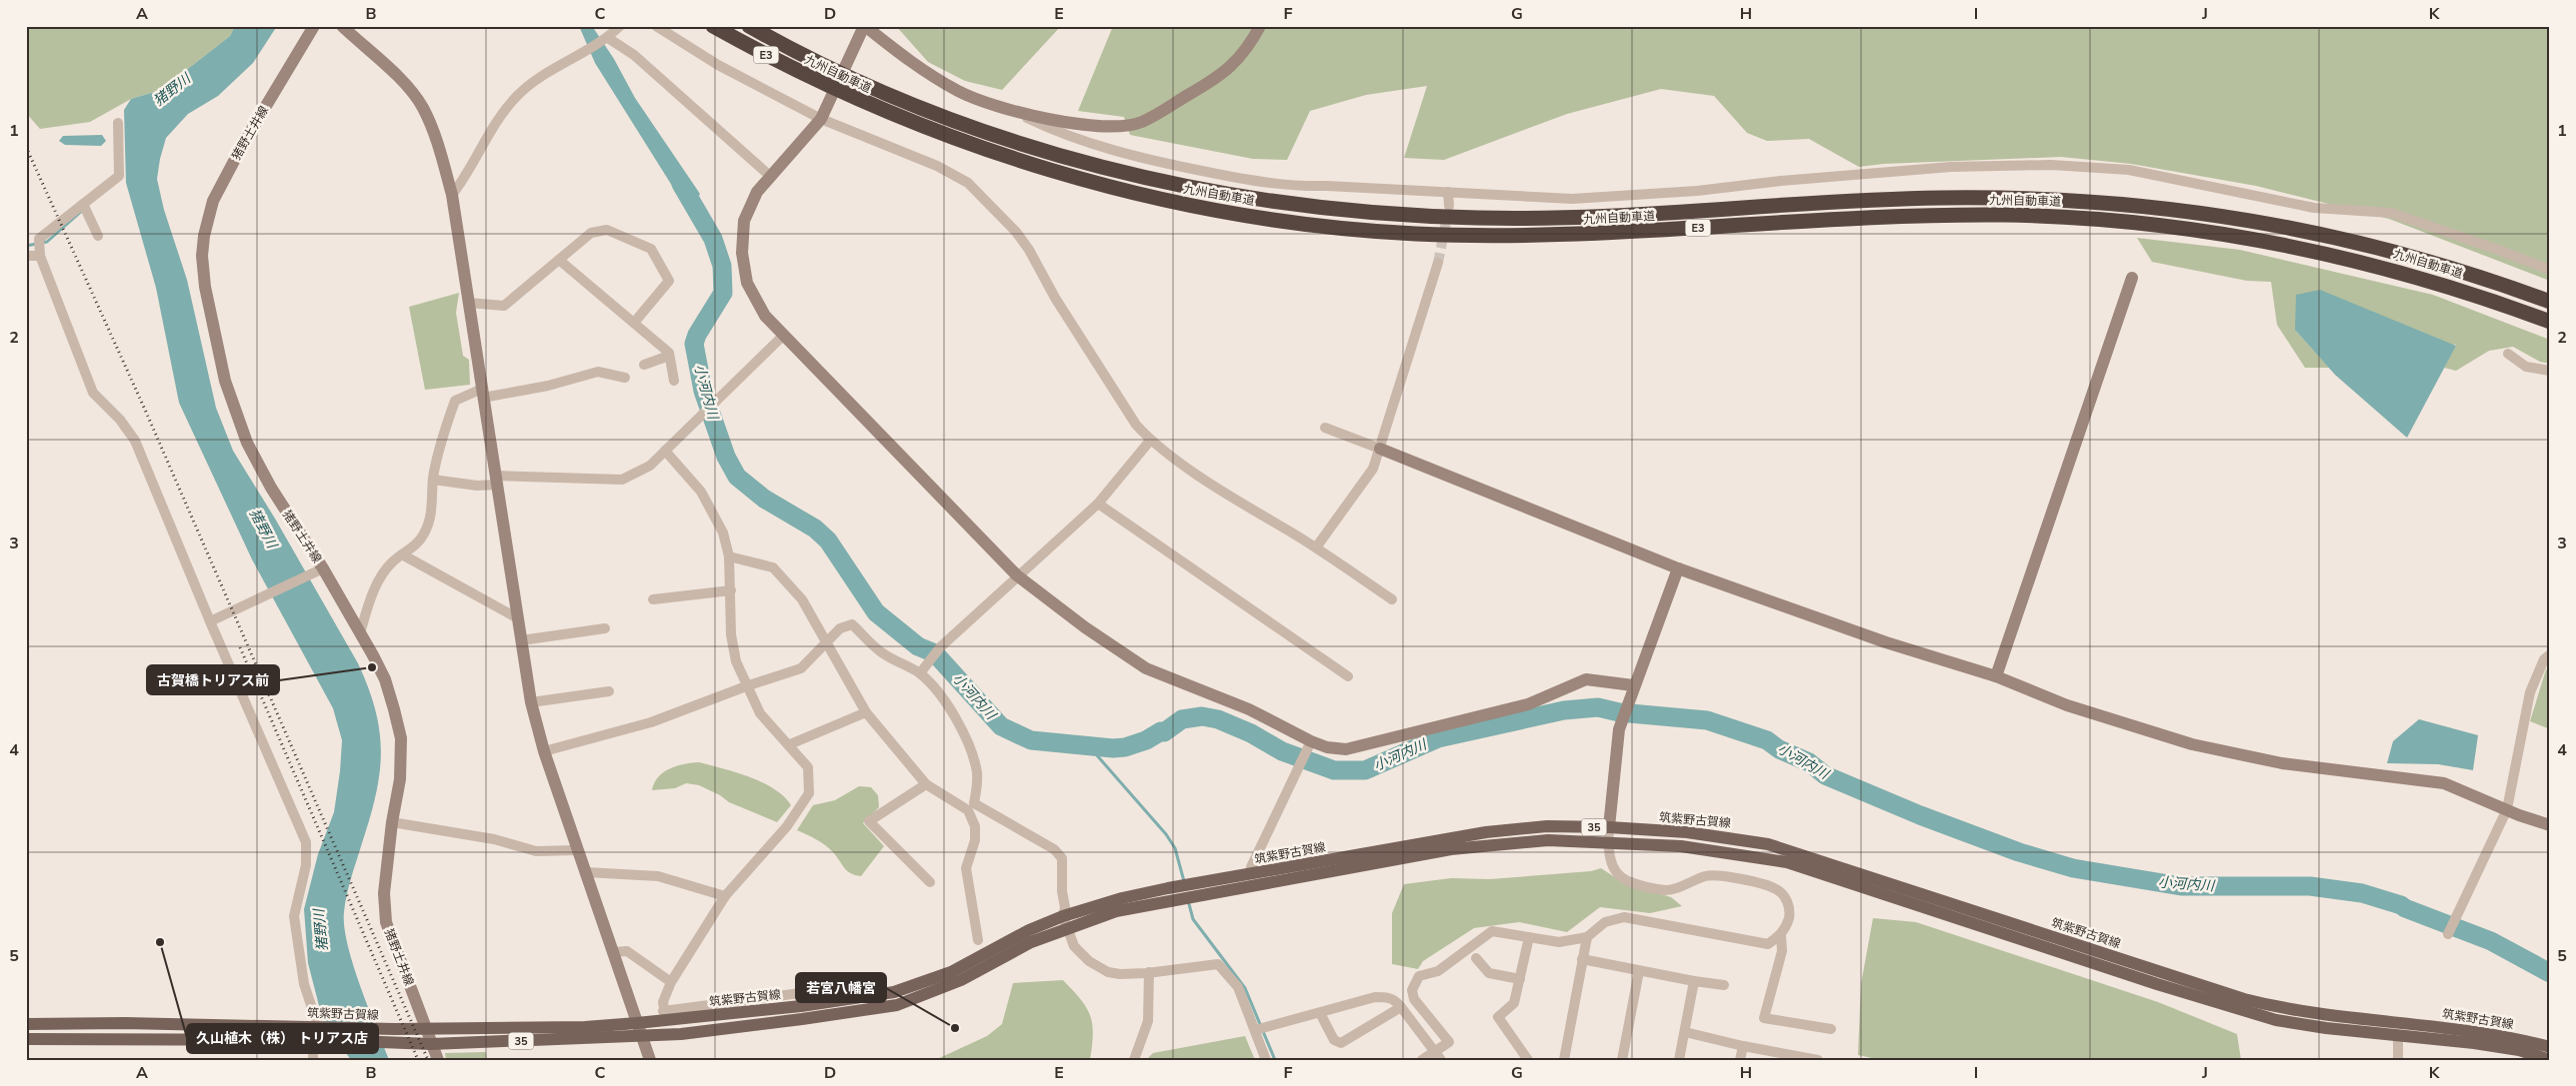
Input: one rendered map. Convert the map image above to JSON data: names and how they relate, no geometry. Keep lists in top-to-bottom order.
{
  "streets": {
    "highway": ["E3", "九州自動車道"],
    "main road": ["筑紫野古賀線", "35"],
    "street": ["猪野土井線"]
  },
  "crossings": [
    ["猪野土井線", "筑紫野古賀線"]
  ],
  "water": ["猪野川", "小河内川"],
  "places": ["古賀橋トリアス前", "久山植木（株） トリアス店", "若宮八幡宮"],
  "grid": {
    "columns": [
      "A",
      "B",
      "C",
      "D",
      "E",
      "F",
      "G",
      "H",
      "I",
      "J",
      "K"
    ],
    "rows": [
      "1",
      "2",
      "3",
      "4",
      "5"
    ]
  }
}
